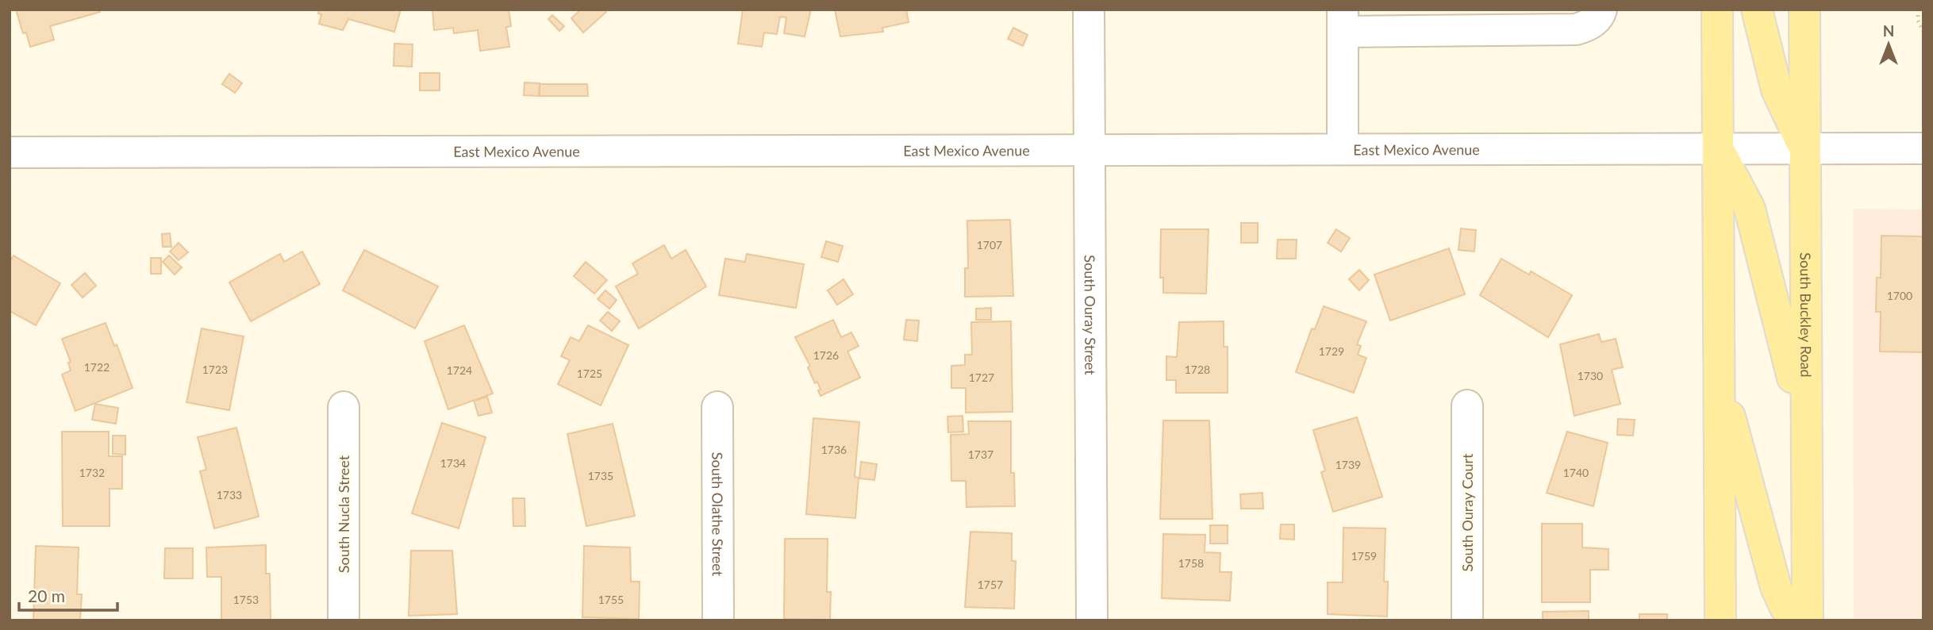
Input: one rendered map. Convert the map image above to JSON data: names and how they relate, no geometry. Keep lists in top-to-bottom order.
{
  "streets": {
    "main road": ["South Buckley Road"],
    "street": [
      "East Mexico Avenue",
      "South Ouray Street",
      "South Ouray Court",
      "South Olathe Street",
      "South Nucla Street"
    ]
  },
  "crossings": [
    ["East Mexico Avenue", "South Ouray Street"],
    ["East Mexico Avenue", "South Buckley Road"]
  ],
  "house_numbers": [
    "1707",
    "1700",
    "1729",
    "1726",
    "1722",
    "1723",
    "1728",
    "1724",
    "1725",
    "1730",
    "1727",
    "1736",
    "1737",
    "1734",
    "1739",
    "1732",
    "1740",
    "1735",
    "1733",
    "1759",
    "1758",
    "1757",
    "1753",
    "1755"
  ],
  "scale_bar": "20 m",
  "north": "top"
}
